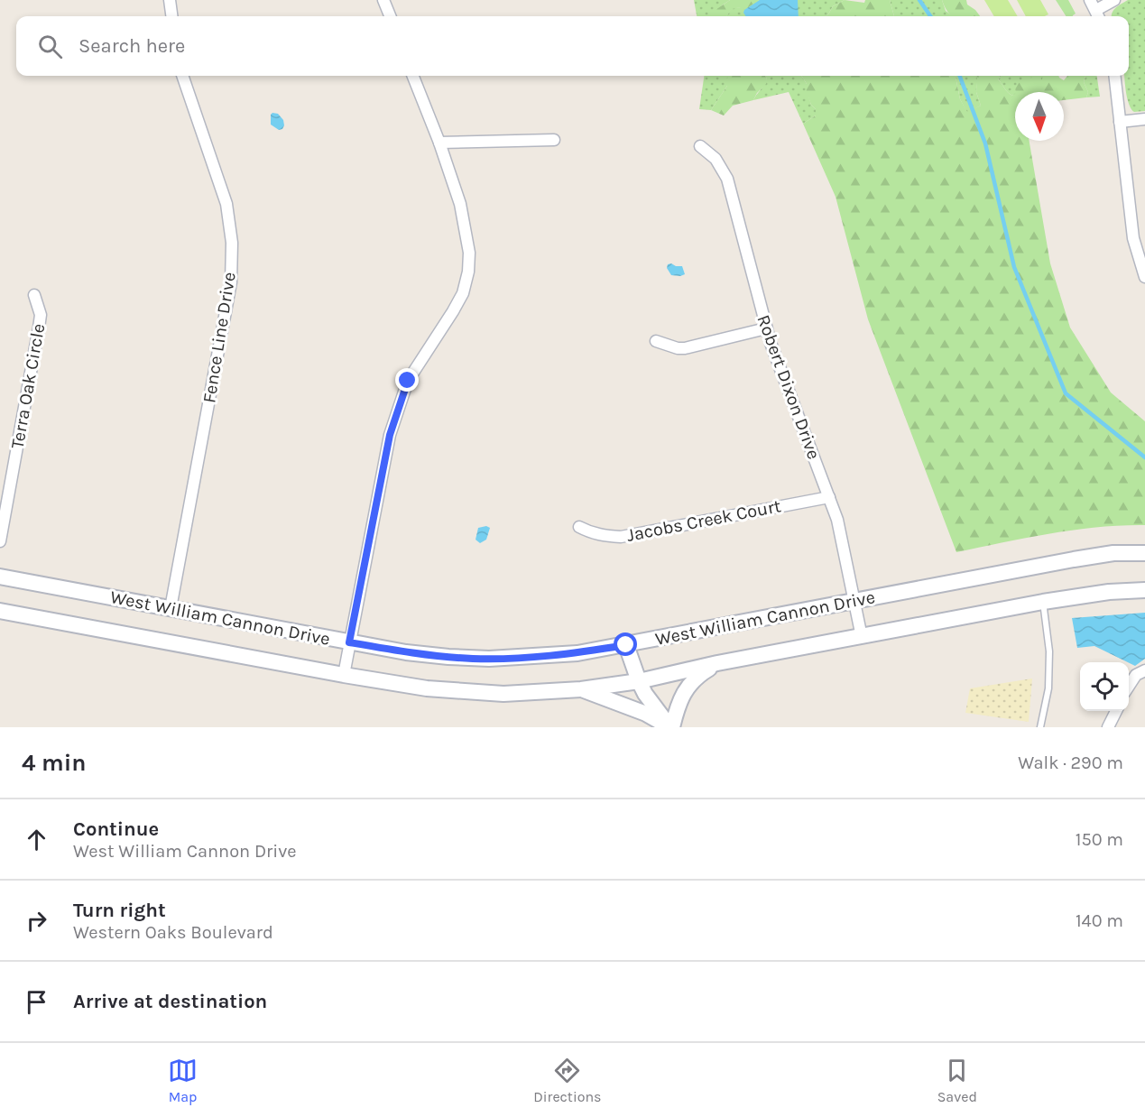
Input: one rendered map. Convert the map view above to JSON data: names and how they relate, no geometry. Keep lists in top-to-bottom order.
{
  "streets": {
    "main road": ["West William Cannon Drive"],
    "street": [
      "Fence Line Drive",
      "Terra Oak Circle",
      "Robert Dixon Drive",
      "Jacobs Creek Court"
    ]
  },
  "crossings": [
    ["Fence Line Drive", "West William Cannon Drive"],
    ["Robert Dixon Drive", "Jacobs Creek Court"],
    ["Robert Dixon Drive", "West William Cannon Drive"]
  ],
  "north": "bottom",
  "page": {
    "search": "Search here",
    "heading": ["4 min", "Walk · 290 m"],
    "list": [
      ["Continue", "West William Cannon Drive", "150 m"],
      ["Turn right", "Western Oaks Boulevard", "140 m"],
      "Arrive at destination"
    ],
    "nav": ["Map", "Directions", "Saved"]
  }
}
